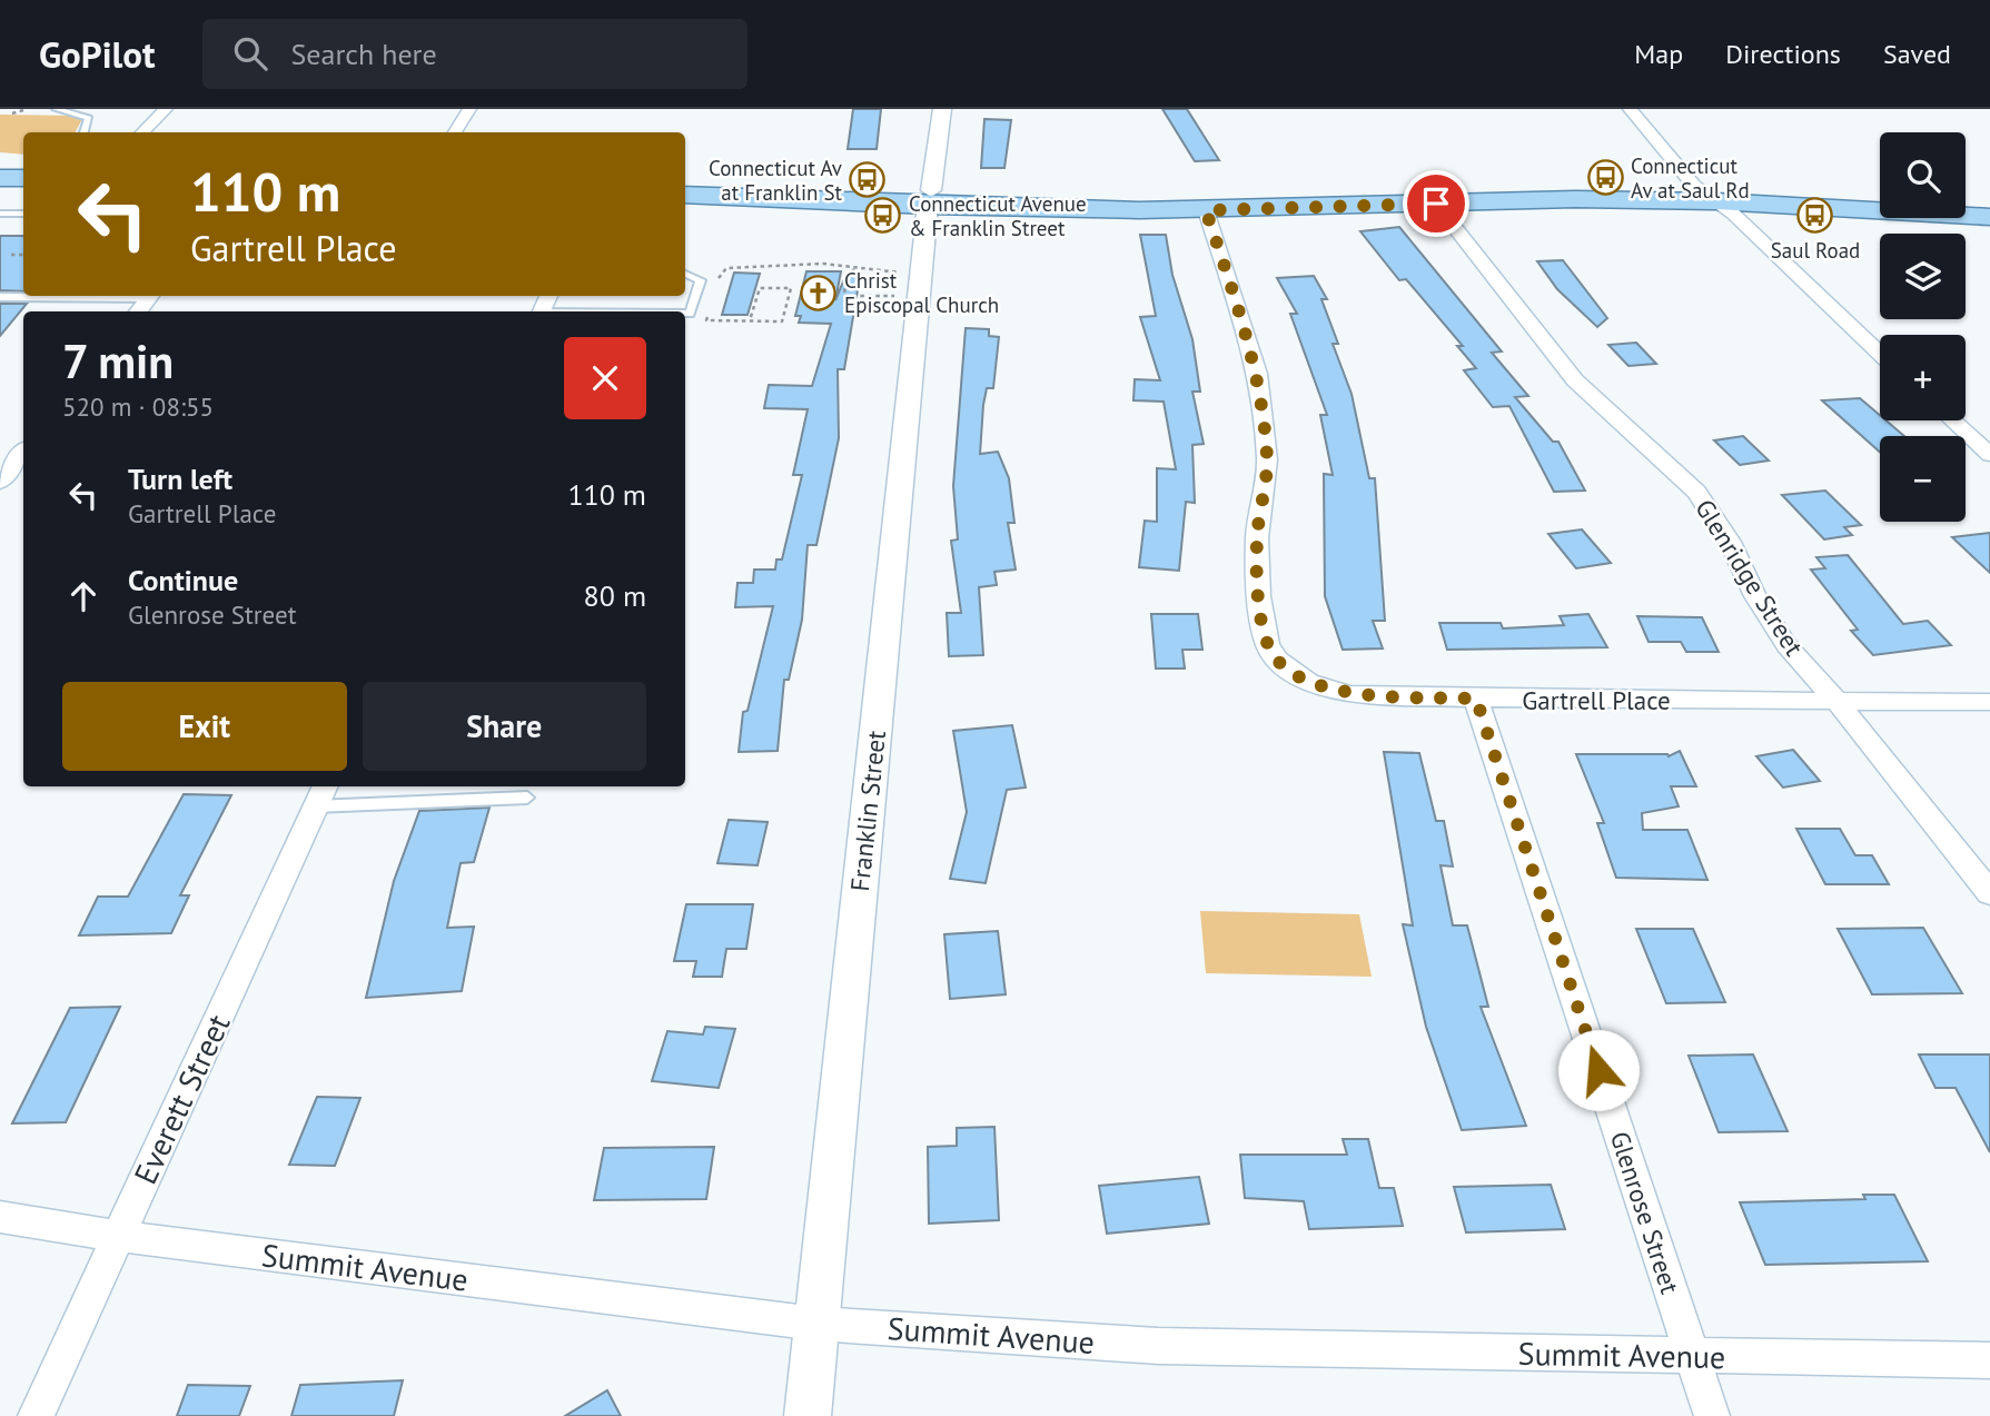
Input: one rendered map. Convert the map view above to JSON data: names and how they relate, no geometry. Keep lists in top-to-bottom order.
{
  "streets": {
    "street": [
      "Glenridge Street",
      "Gartrell Place",
      "Franklin Street",
      "Everett Street",
      "Glenrose Street",
      "Summit Avenue"
    ]
  },
  "crossings": [
    ["Glenridge Street", "Gartrell Place"],
    ["Gartrell Place", "Glenrose Street"],
    ["Franklin Street", "Summit Avenue"],
    ["Everett Street", "Summit Avenue"],
    ["Glenrose Street", "Summit Avenue"]
  ],
  "places": {
    "bus stop": [
      "Connecticut Av at Saul Rd",
      "Connecticut Av at Franklin St",
      "Connecticut Avenue & Franklin Street",
      "Saul Road"
    ],
    "church": ["Christ Episcopal Church"]
  },
  "page": {
    "header": "GoPilot",
    "search": "Search here",
    "nav": ["Map", "Directions", "Saved"],
    "map_buttons": ["+", "−"],
    "turn": ["110 m", "Gartrell Place"],
    "heading": ["7 min", "520 m · 08:55"],
    "list": [
      {
        "name": "Turn left",
        "note": "Gartrell Place",
        "value": "110 m"
      },
      {
        "name": "Continue",
        "note": "Glenrose Street",
        "value": "80 m"
      }
    ],
    "buttons": ["Exit", "Share"]
  }
}
